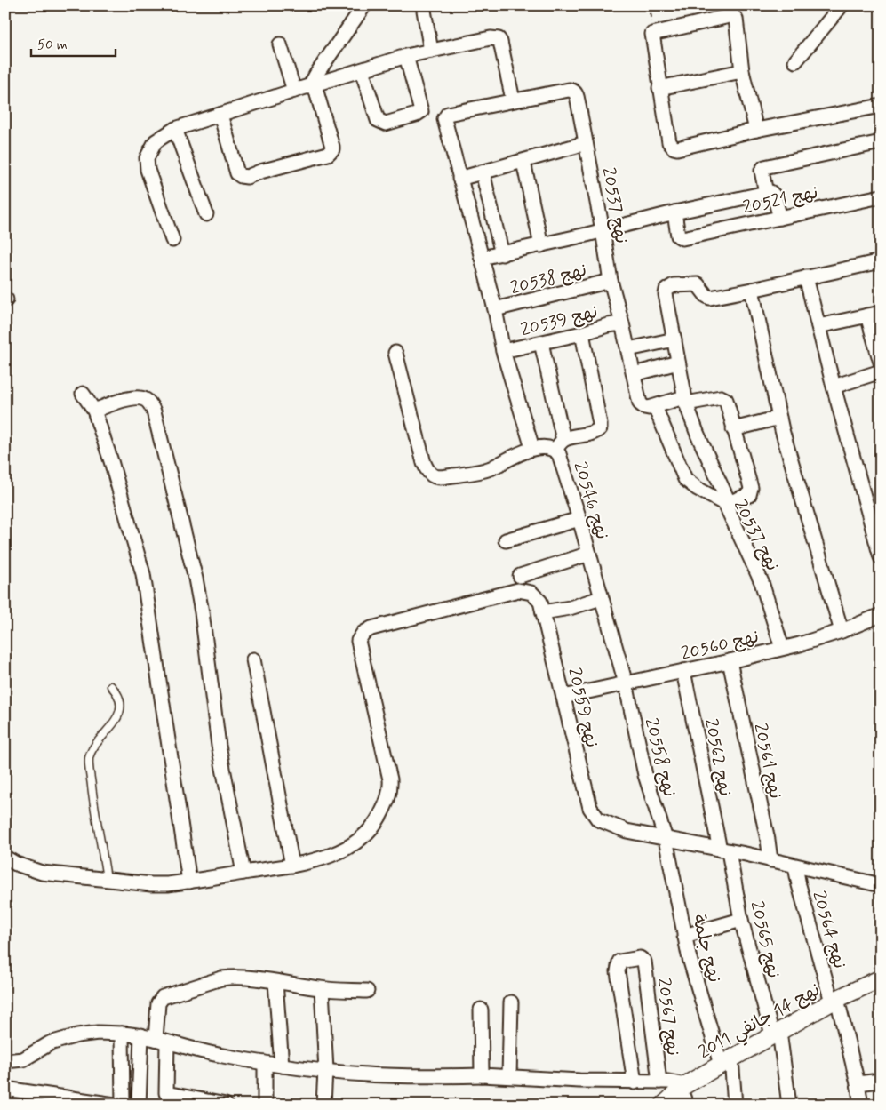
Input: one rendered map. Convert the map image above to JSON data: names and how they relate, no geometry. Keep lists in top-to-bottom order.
{
  "streets": {
    "street": [
      "نهج 20521",
      "نهج 20537",
      "نهج 20538",
      "نهج 20539",
      "نهج 20546",
      "نهج 20560",
      "نهج 20559",
      "نهج 20558",
      "نهج 20562",
      "نهج 20561",
      "نهج 20564",
      "نهج 20565",
      "نهج جلمة",
      "نهج 20567",
      "نهج 14 جانفي 2011"
    ]
  },
  "crossings": [
    ["نهج 20537", "نهج 20538"],
    ["نهج 20537", "نهج 20539"],
    ["نهج 20537", "نهج 20560"],
    ["نهج 20546", "نهج 20560"],
    ["نهج 20546", "نهج 20558"],
    ["نهج 20560", "نهج 20559"],
    ["نهج 20560", "نهج 20558"],
    ["نهج 20560", "نهج 20562"],
    ["نهج 20560", "نهج 20561"],
    ["نهج 20559", "نهج 20558"],
    ["نهج 20559", "نهج جلمة"],
    ["نهج 20558", "نهج جلمة"],
    ["نهج 20562", "نهج 20565"],
    ["نهج 20564", "نهج 14 جانفي 2011"],
    ["نهج 20565", "نهج 14 جانفي 2011"],
    ["نهج جلمة", "نهج 14 جانفي 2011"]
  ],
  "scale_bar": "50 m"
}
